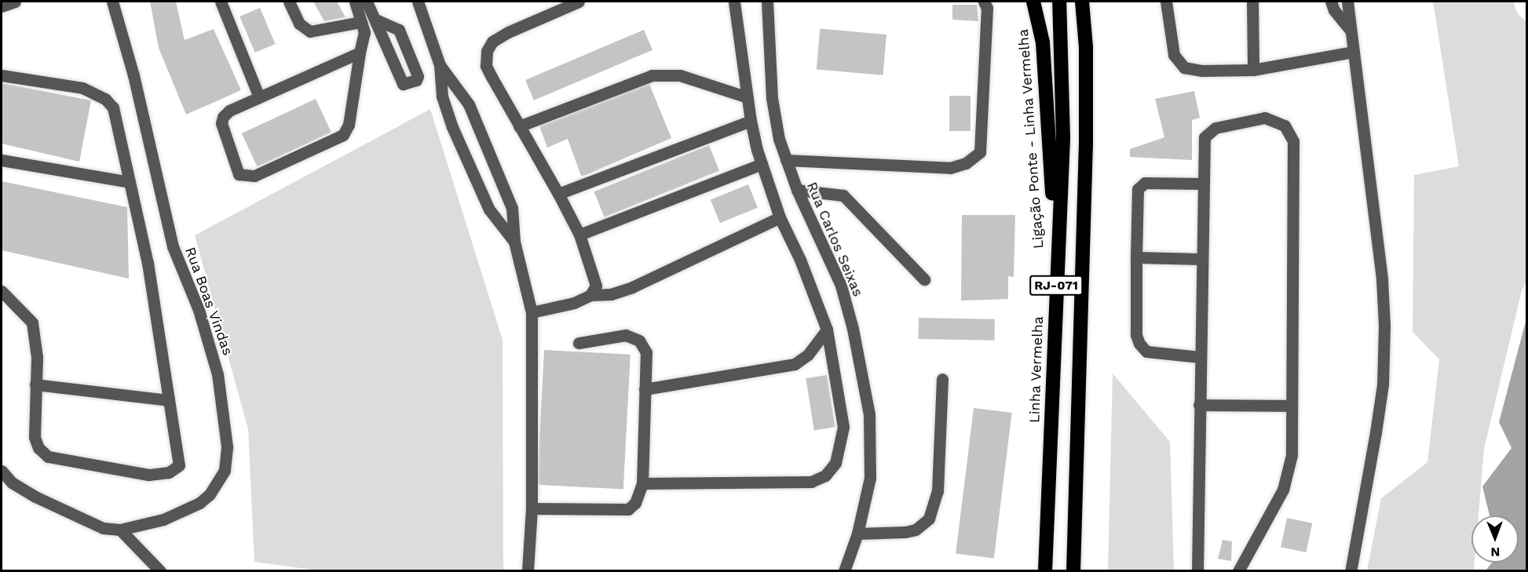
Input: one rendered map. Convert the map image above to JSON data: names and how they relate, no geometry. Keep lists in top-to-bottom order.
{
  "streets": {
    "highway": ["Ligação Ponte - Linha Vermelha", "RJ-071", "Linha Vermelha"],
    "street": ["Rua Carlos Seixas", "Rua Boas Vindas"]
  },
  "crossings": [
    ["Ligação Ponte - Linha Vermelha", "Linha Vermelha"]
  ],
  "north": "bottom"
}
